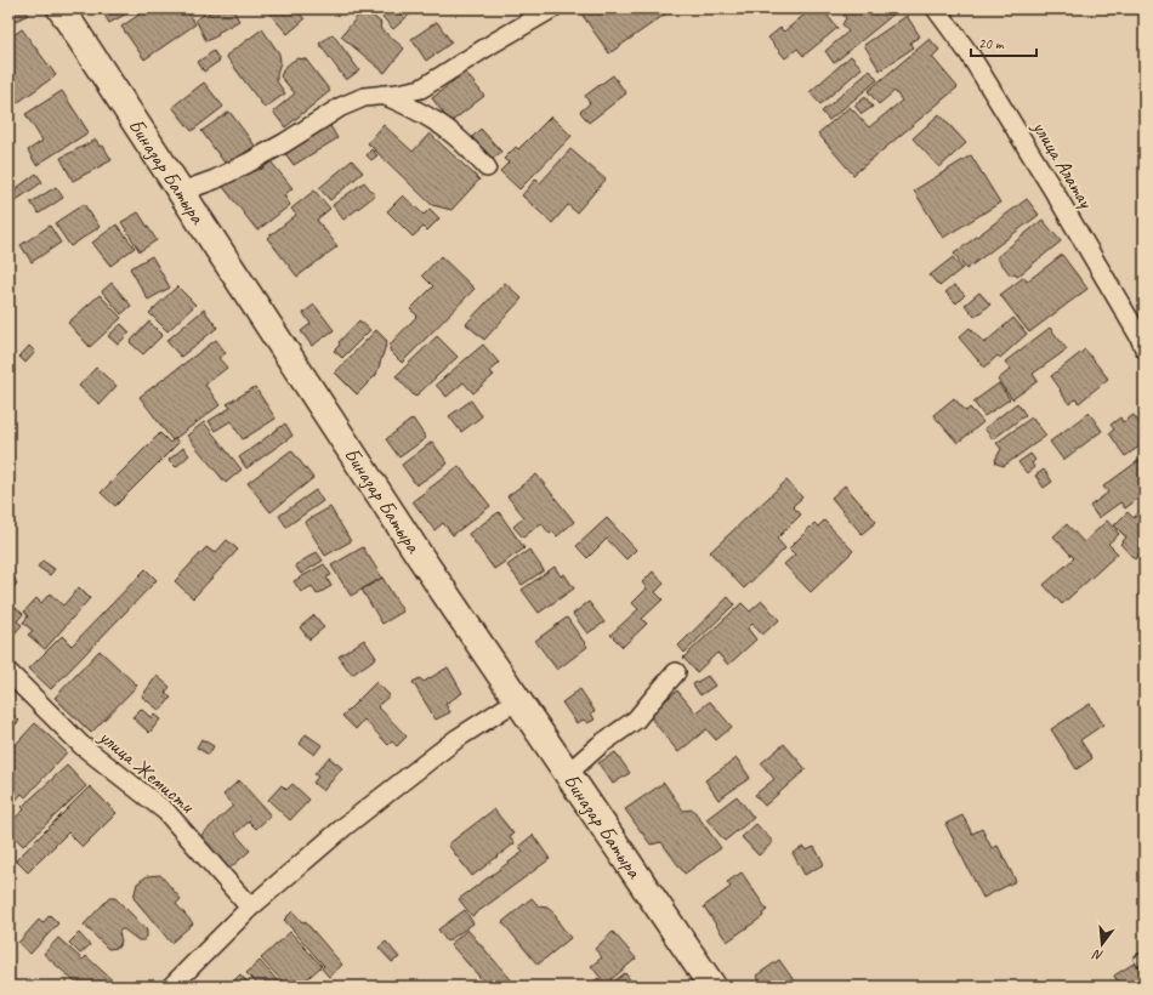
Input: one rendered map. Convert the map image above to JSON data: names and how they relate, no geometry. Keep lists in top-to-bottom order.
{
  "streets": {
    "street": ["улица Алатау", "Биназар Батыра", "улица Жемисти"]
  },
  "scale_bar": "20 m",
  "north": "bottom"
}
